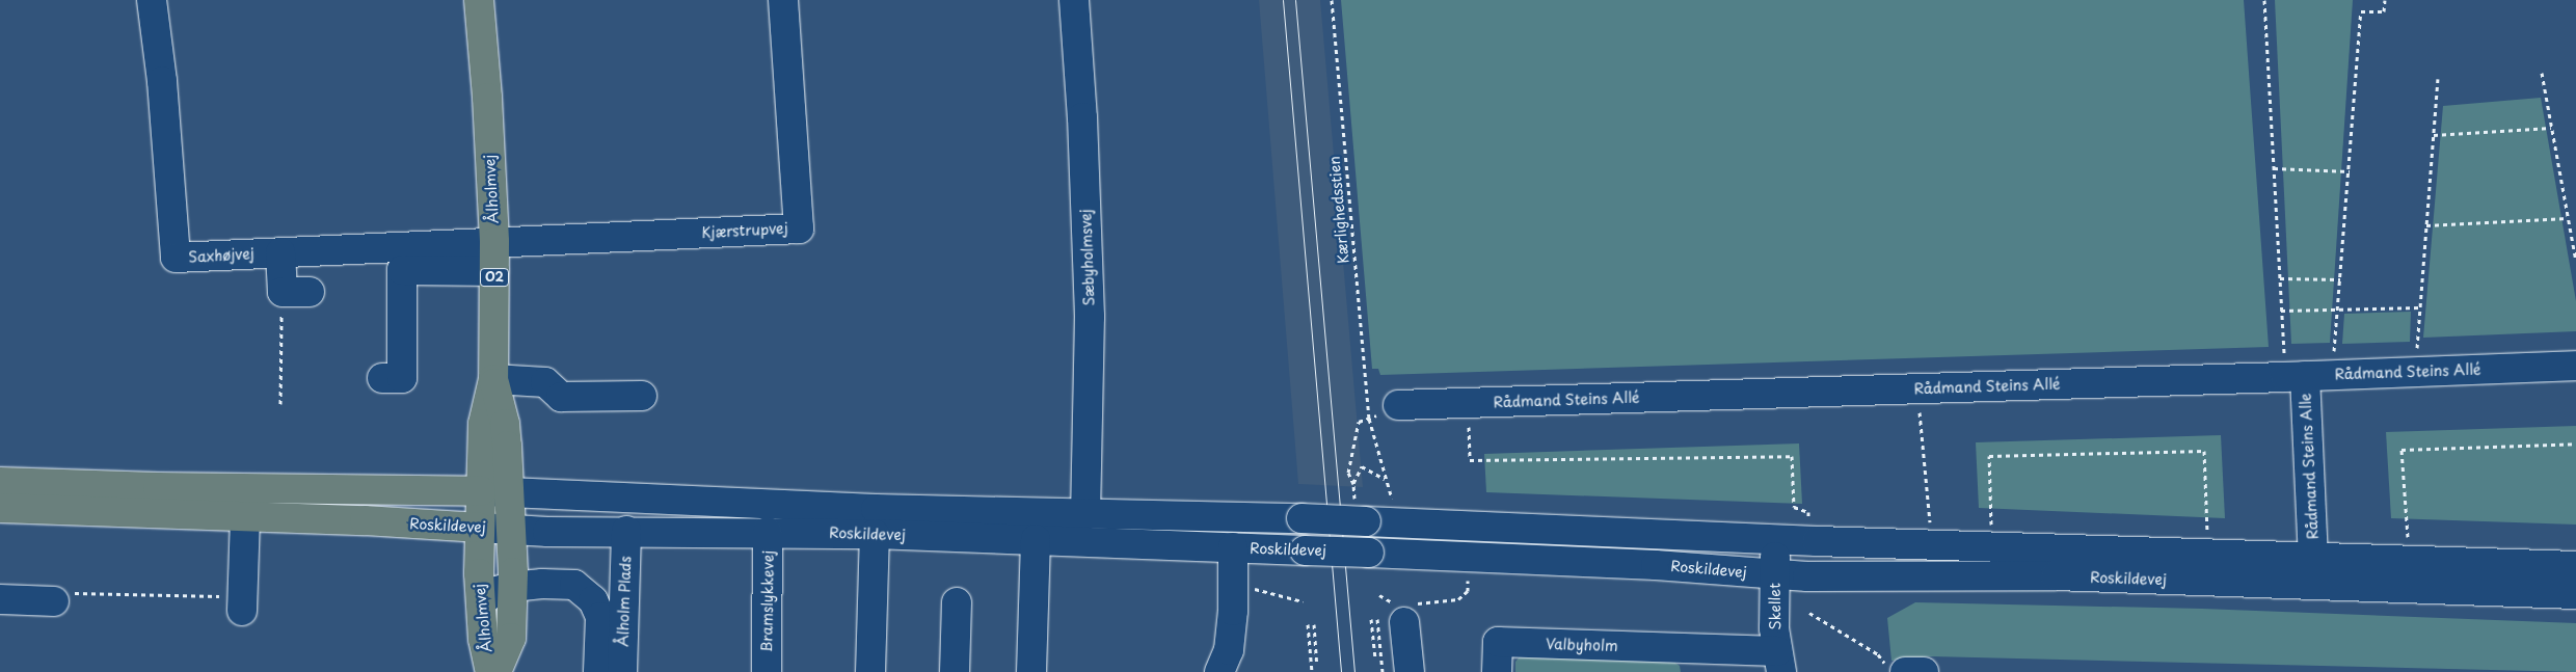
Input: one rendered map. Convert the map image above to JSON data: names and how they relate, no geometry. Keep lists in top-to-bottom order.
{
  "streets": {
    "main road": ["Ålholmvej", "O2", "Roskildevej"],
    "street": [
      "Kjærstrupvej",
      "Saxhøjvej",
      "Sæbyholmsvej",
      "Rådmand Steins Allé",
      "Rådmand Steins Alle",
      "Ålholm Plads",
      "Bramslykkevej",
      "Skellet",
      "Valbyholm"
    ],
    "path": ["Kærlighedsstien"]
  },
  "crossings": [
    ["Ålholmvej", "Kjærstrupvej"],
    ["Ålholmvej", "Saxhøjvej"],
    ["Ålholmvej", "Roskildevej"],
    ["Kærlighedsstien", "Roskildevej"],
    ["Kjærstrupvej", "Saxhøjvej"],
    ["Sæbyholmsvej", "Roskildevej"],
    ["Rådmand Steins Allé", "Rådmand Steins Alle"],
    ["Rådmand Steins Alle", "Roskildevej"],
    ["Roskildevej", "Ålholm Plads"],
    ["Roskildevej", "Bramslykkevej"],
    ["Roskildevej", "Skellet"],
    ["Skellet", "Valbyholm"]
  ]
}
